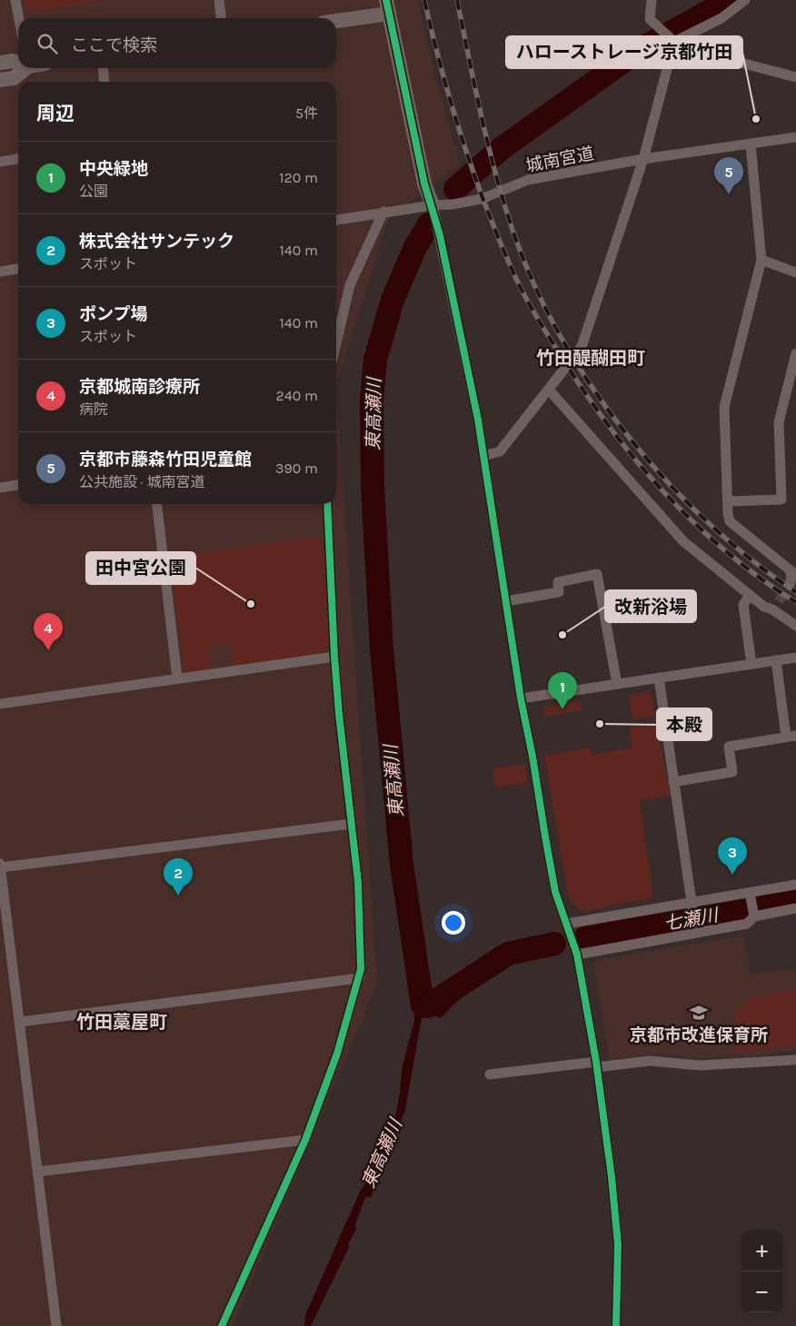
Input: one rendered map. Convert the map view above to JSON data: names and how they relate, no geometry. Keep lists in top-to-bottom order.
{
  "streets": {
    "street": ["城南宮道"]
  },
  "districts": ["竹田醍醐田町", "竹田藁屋町"],
  "water": ["東高瀬川", "七瀬川"],
  "places": {
    "other": [
      "ハローストレージ京都竹田",
      "田中宮公園",
      "改新浴場",
      "本殿"
    ],
    "school or university": ["京都市改進保育所"]
  },
  "page": {
    "search": "ここで検索",
    "heading": ["周辺", "5件"],
    "list": [
      {
        "mark": "1",
        "name": "中央緑地",
        "note": "公園",
        "value": "120 m"
      },
      {
        "mark": "2",
        "name": "株式会社サンテック",
        "note": "スポット",
        "value": "140 m"
      },
      {
        "mark": "3",
        "name": "ポンプ場",
        "note": "スポット",
        "value": "140 m"
      },
      {
        "mark": "4",
        "name": "京都城南診療所",
        "note": "病院",
        "value": "240 m"
      },
      {
        "mark": "5",
        "name": "京都市藤森竹田児童館",
        "note": "公共施設 · 城南宮道",
        "value": "390 m"
      }
    ],
    "pins": [
      "5",
      "4",
      "1",
      "3",
      "2"
    ],
    "map_buttons": ["+", "−"]
  }
}
